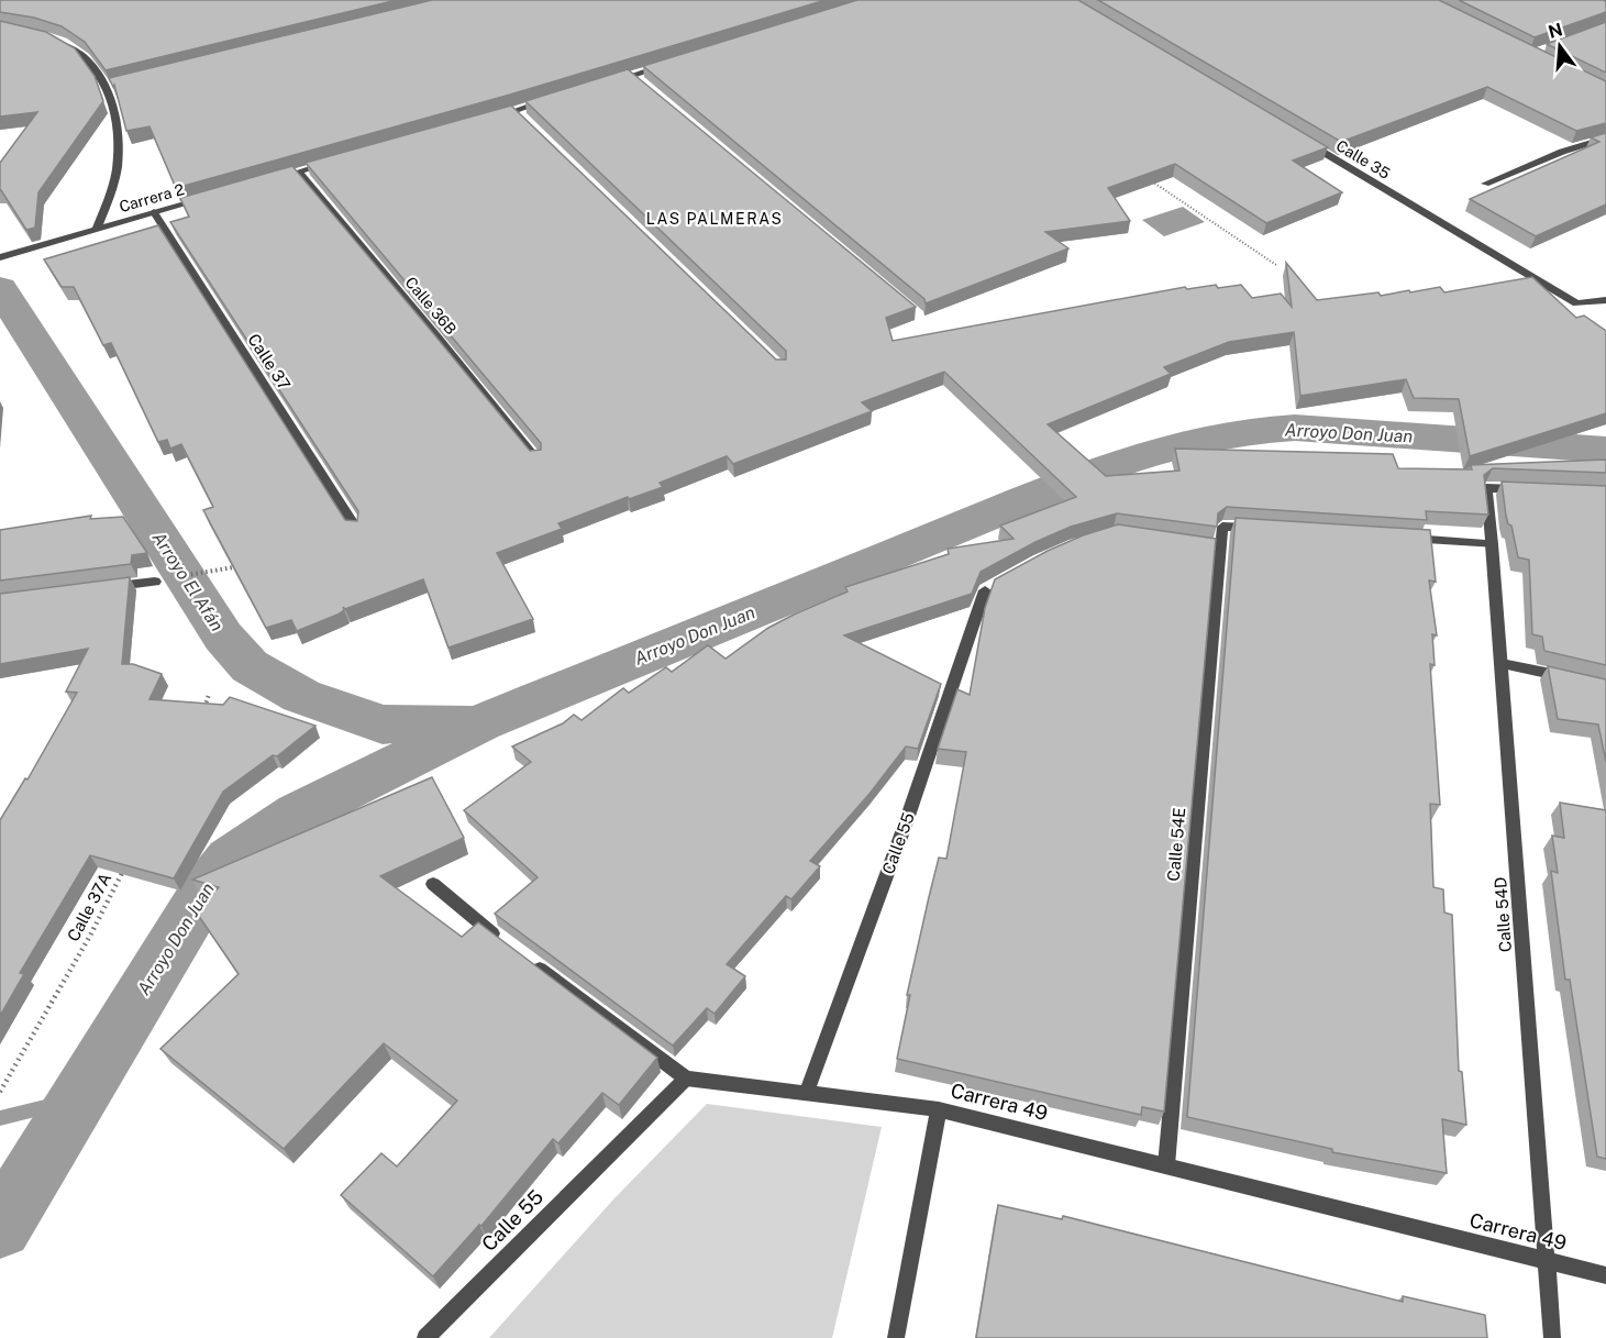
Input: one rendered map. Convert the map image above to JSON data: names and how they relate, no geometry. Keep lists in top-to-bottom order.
{
  "streets": {
    "street": [
      "Calle 35",
      "Carrera 2",
      "Calle 36B",
      "Calle 37",
      "Calle 55",
      "Calle 54E",
      "Calle 54D",
      "Carrera 49"
    ],
    "path": ["Calle 37A"]
  },
  "crossings": [
    ["Carrera 2", "Calle 37"],
    ["Calle 55", "Carrera 49"],
    ["Calle 54E", "Carrera 49"],
    ["Calle 54D", "Carrera 49"]
  ],
  "districts": ["LAS PALMERAS"],
  "water": ["Arroyo Don Juan", "Arroyo El Afán"],
  "north": "top"
}
